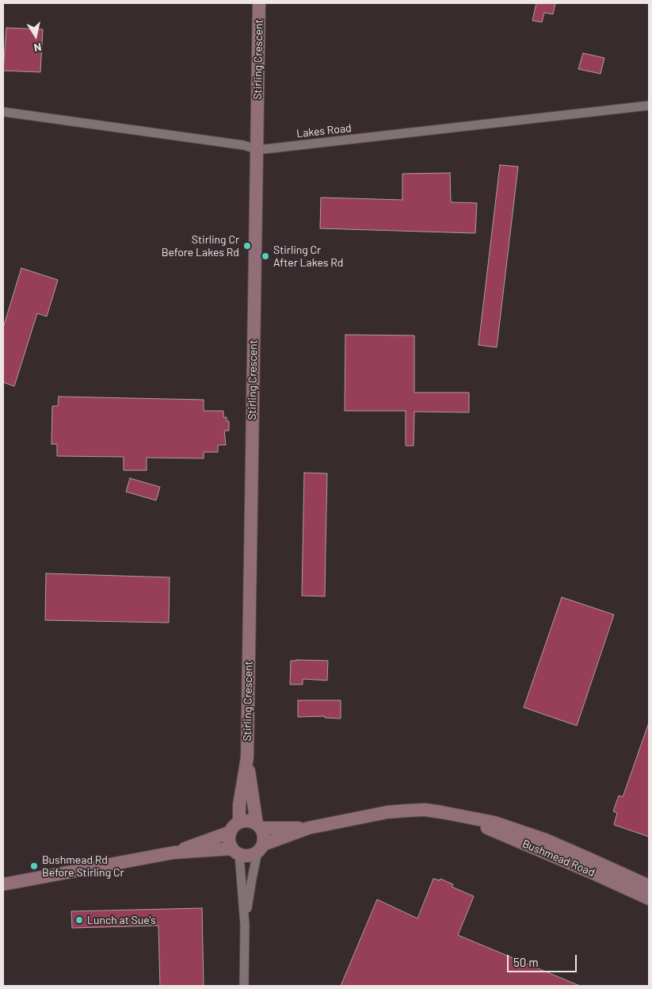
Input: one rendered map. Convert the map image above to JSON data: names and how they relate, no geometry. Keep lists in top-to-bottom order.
{
  "streets": {
    "main road": ["Stirling Crescent", "Bushmead Road"],
    "street": ["Lakes Road"]
  },
  "crossings": [
    ["Stirling Crescent", "Lakes Road"],
    ["Stirling Crescent", "Bushmead Road"]
  ],
  "places": [
    "Stirling Cr Before Lakes Rd",
    "Stirling Cr After Lakes Rd",
    "Bushmead Rd Before Stirling Cr",
    "Lunch at Sue's"
  ],
  "scale_bar": "50 m",
  "north": "bottom"
}
